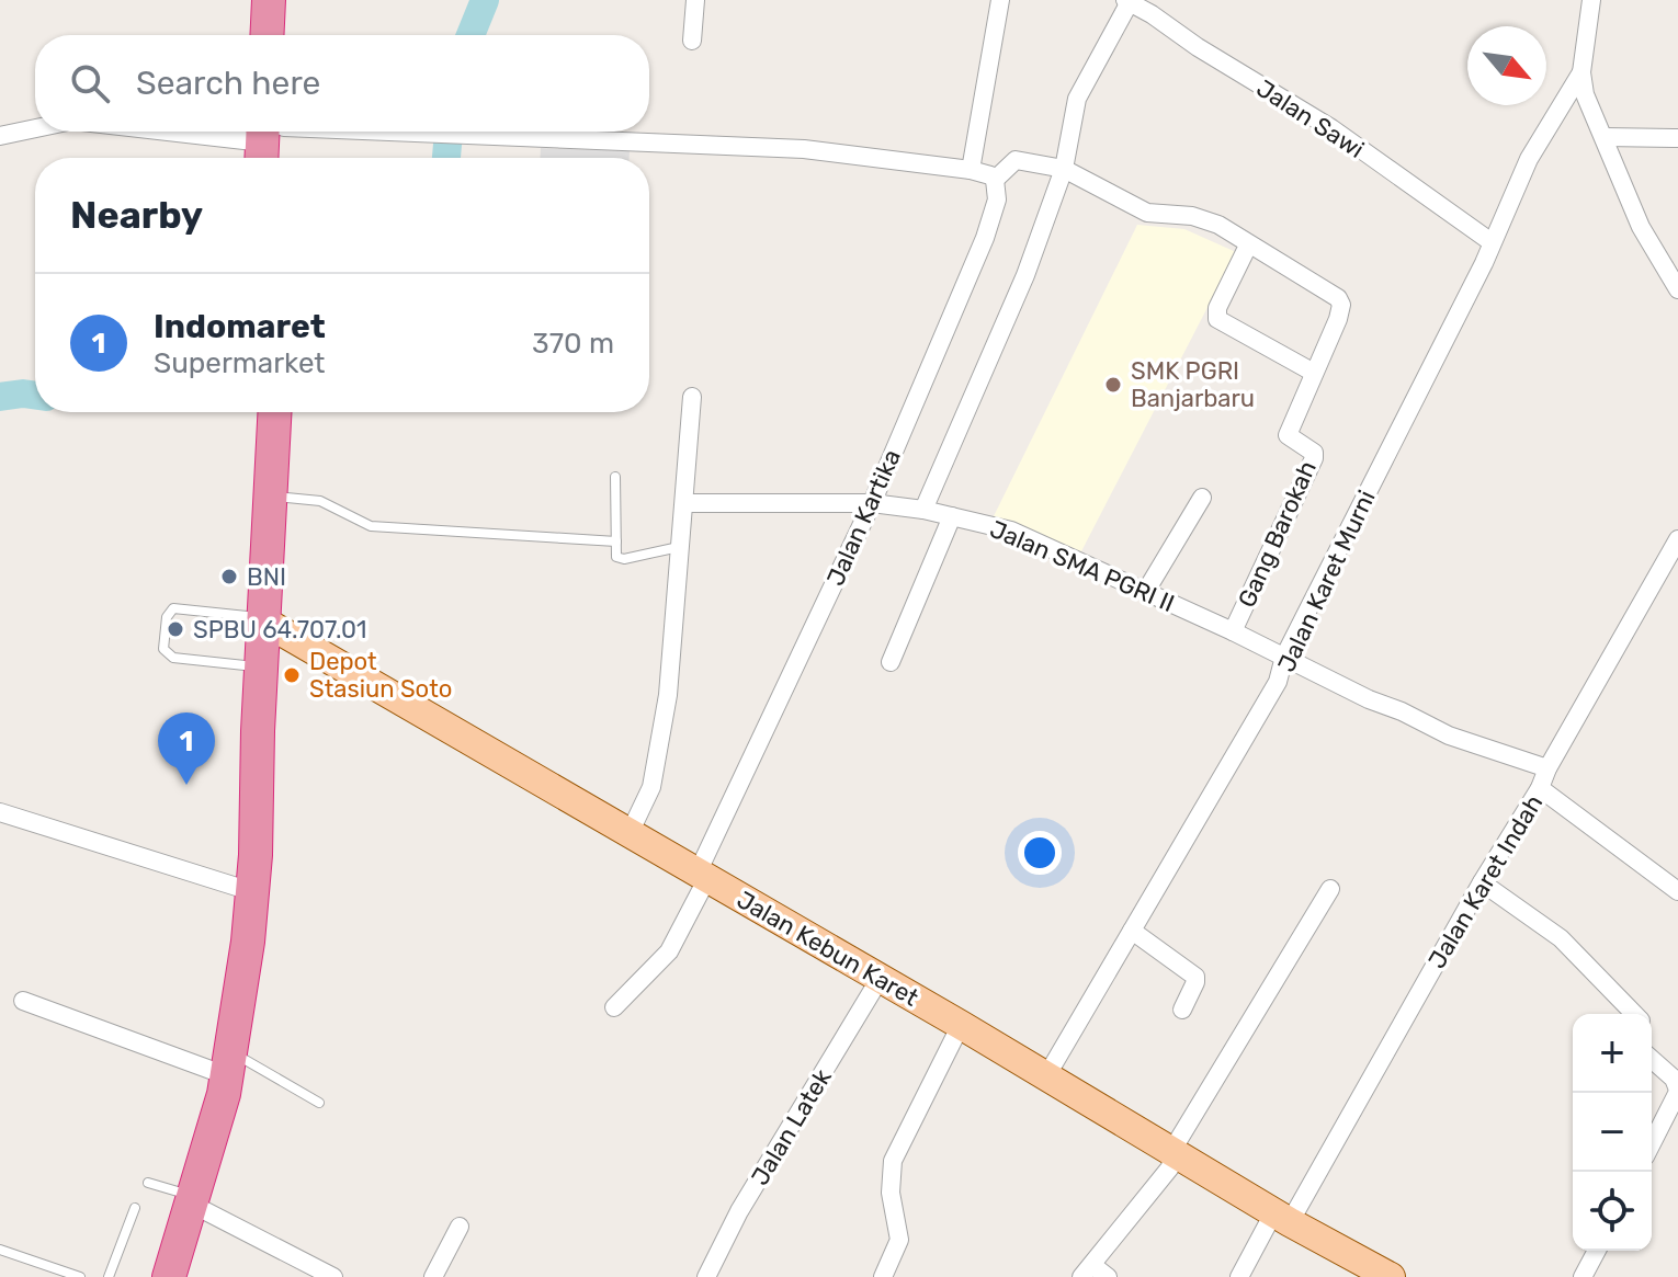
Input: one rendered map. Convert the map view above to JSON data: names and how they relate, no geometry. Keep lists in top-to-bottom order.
{
  "streets": {
    "main road": ["Jalan Kebun Karet"],
    "street": [
      "Jalan Sawi",
      "Jalan Kartika",
      "Gang Barokah",
      "Jalan SMA PGRI II",
      "Jalan Karet Murni",
      "Jalan Karet Indah",
      "Jalan Latek"
    ]
  },
  "crossings": [
    ["Jalan Sawi", "Jalan Karet Murni"],
    ["Jalan Kartika", "Jalan SMA PGRI II"],
    ["Jalan Kartika", "Jalan Kebun Karet"],
    ["Gang Barokah", "Jalan SMA PGRI II"],
    ["Jalan SMA PGRI II", "Jalan Karet Murni"],
    ["Jalan SMA PGRI II", "Jalan Karet Indah"],
    ["Jalan Karet Murni", "Jalan Kebun Karet"],
    ["Jalan Karet Indah", "Jalan Kebun Karet"],
    ["Jalan Kebun Karet", "Jalan Latek"]
  ],
  "places": [
    "SMK PGRI Banjarbaru",
    "BNI",
    "SPBU 64.707.01",
    "Depot Stasiun Soto"
  ],
  "north": "bottom right",
  "page": {
    "search": "Search here",
    "heading": "Nearby",
    "list": [
      {
        "mark": "1",
        "name": "Indomaret",
        "note": "Supermarket",
        "value": "370 m"
      }
    ],
    "pins": "1",
    "map_buttons": ["+", "−"]
  }
}
